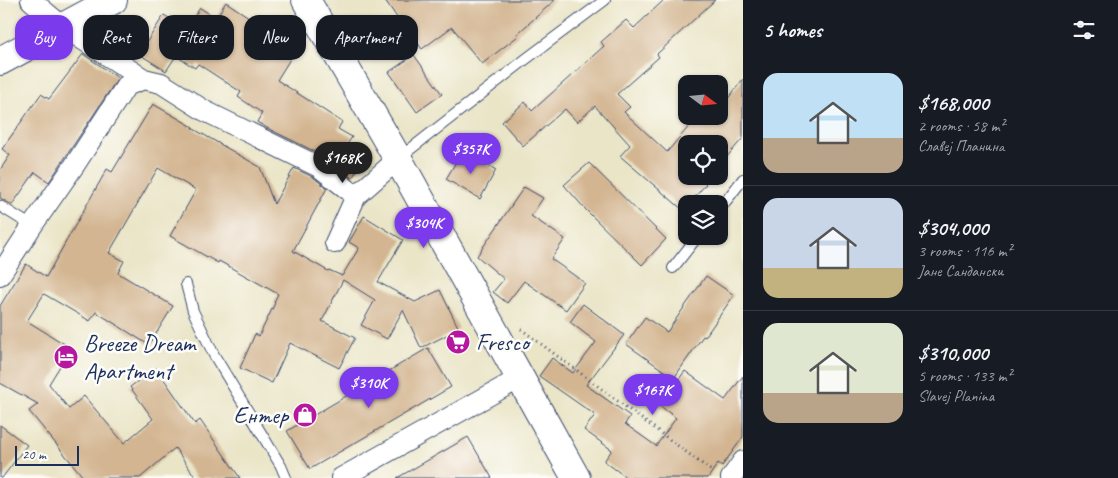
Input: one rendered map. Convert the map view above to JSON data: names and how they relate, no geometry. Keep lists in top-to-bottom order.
{
  "places": {
    "supermarket": ["Fresco"],
    "hotel": ["Breeze Dream Apartment"],
    "shop": ["Ентер"]
  },
  "scale_bar": "20 m",
  "north": "right",
  "page": {
    "heading": "5 homes",
    "chip": [
      "Buy",
      "Rent",
      "Filters",
      "New",
      "Apartment"
    ],
    "list": [
      {
        "name": "$168,000",
        "note": "2 rooms · 58 m² · Славеј Планина"
      },
      {
        "name": "$304,000",
        "note": "3 rooms · 116 m² · Јане Сандански"
      },
      {
        "name": "$310,000",
        "note": "5 rooms · 133 m² · Slavej Planina"
      }
    ],
    "price": [
      "$357K",
      "$168K",
      "$304K",
      "$310K",
      "$167K"
    ],
    "scale": "20 m"
  }
}
